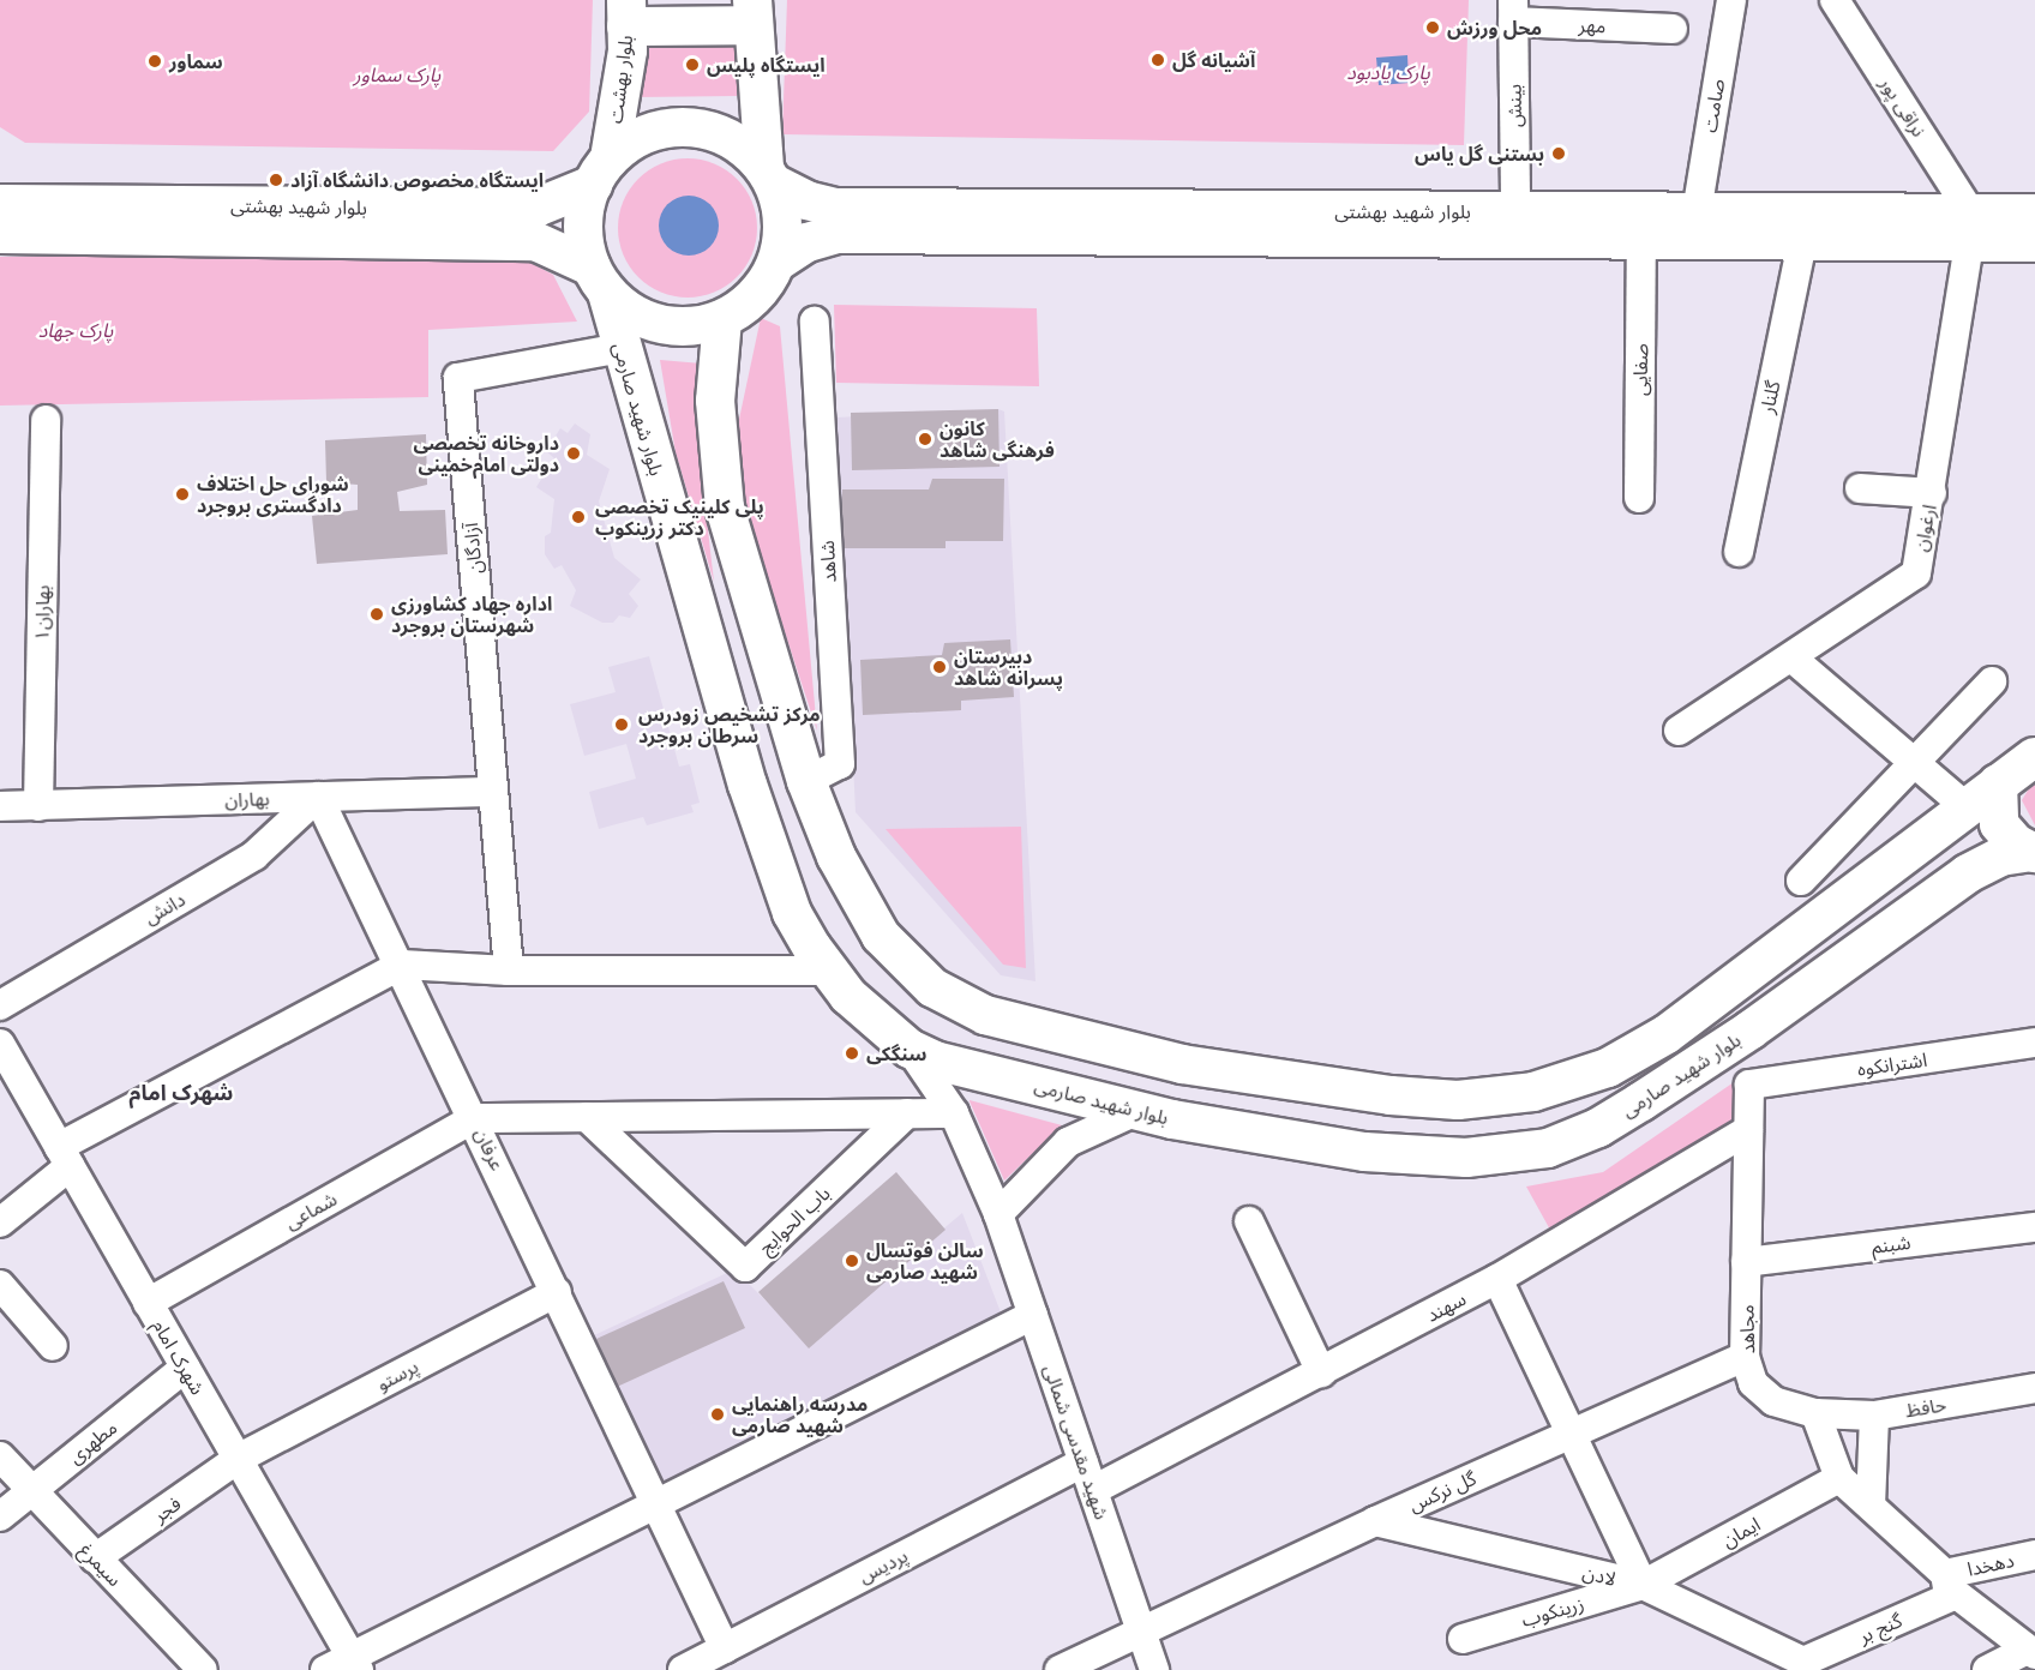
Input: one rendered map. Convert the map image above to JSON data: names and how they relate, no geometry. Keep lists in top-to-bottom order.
{
  "streets": {
    "main road": ["بلوار بهشت", "بلوار شهید بهشتی", "بلوار شهید صارمی"],
    "street": [
      "مهر",
      "بینش",
      "صامت",
      "نراقی پور",
      "صفایی",
      "گلنار",
      "ارغوان",
      "آزادگان",
      "شاهد",
      "بهاران۱",
      "بهاران",
      "دانش",
      "اشترانکوه",
      "عرفان",
      "شماعی",
      "باب الحوایج",
      "شبنم",
      "سهند",
      "مجاهد",
      "شهرک امام",
      "پرستو",
      "حافظ",
      "مطهری",
      "شهید مقدسی شمالی",
      "گل نرکس",
      "فجر",
      "ایمان",
      "سیمرغ",
      "دهخدا",
      "پردیس",
      "لادن",
      "زرینکوب",
      "گنج بر"
    ]
  },
  "crossings": [
    ["مهر", "بینش"],
    ["بلوار بهشت", "بلوار شهید بهشتی"],
    ["بلوار بهشت", "بلوار شهید صارمی"],
    ["بینش", "بلوار شهید بهشتی"],
    ["صامت", "بلوار شهید بهشتی"],
    ["نراقی پور", "بلوار شهید بهشتی"],
    ["نراقی پور", "ارغوان"],
    ["بلوار شهید بهشتی", "صفایی"],
    ["بلوار شهید بهشتی", "گلنار"],
    ["بلوار شهید بهشتی", "بلوار شهید صارمی"],
    ["بلوار شهید بهشتی", "ارغوان"],
    ["بلوار شهید صارمی", "آزادگان"],
    ["بلوار شهید صارمی", "شهید مقدسی شمالی"],
    ["آزادگان", "بهاران"],
    ["بهاران۱", "بهاران"],
    ["بهاران", "دانش"],
    ["بهاران", "عرفان"],
    ["دانش", "عرفان"],
    ["اشترانکوه", "مجاهد"],
    ["عرفان", "شماعی"],
    ["عرفان", "پرستو"],
    ["عرفان", "پردیس"],
    ["شماعی", "شهرک امام"],
    ["شبنم", "مجاهد"],
    ["سهند", "مجاهد"],
    ["سهند", "شهید مقدسی شمالی"],
    ["مجاهد", "حافظ"],
    ["مجاهد", "گل نرکس"],
    ["شهرک امام", "پرستو"],
    ["شهرک امام", "مطهری"],
    ["شهرک امام", "فجر"],
    ["پرستو", "فجر"],
    ["مطهری", "سیمرغ"],
    ["شهید مقدسی شمالی", "گل نرکس"],
    ["شهید مقدسی شمالی", "پردیس"],
    ["گل نرکس", "لادن"],
    ["فجر", "سیمرغ"],
    ["ایمان", "لادن"],
    ["ایمان", "زرینکوب"],
    ["دهخدا", "گنج بر"],
    ["لادن", "زرینکوب"],
    ["لادن", "گنج بر"]
  ],
  "districts": ["شهرک امام"],
  "parks": ["پارک یادبود", "پارک سماور", "پارک جهاد"],
  "places": [
    "محل ورزش",
    "آشیانه گل",
    "سماور",
    "ایستگاه پلیس",
    "بستنی گل یاس",
    "ایستگاه مخصوص دانشگاه آزاد",
    "کانون فرهنگی شاهد",
    "داروخانه تخصصی دولتی امام‌خمینی",
    "شورای حل اختلاف دادگستری بروجرد",
    "پلی کلینیک تخصصی دکتر زرینکوب",
    "اداره جهاد کشاورزی شهرستان بروجرد",
    "دبیرستان پسرانه شاهد",
    "مرکز تشخیص زودرس سرطان بروجرد",
    "سنگکی",
    "سالن فوتسال شهید صارمی",
    "مدرسه راهنمایی شهید صارمی"
  ]
}
